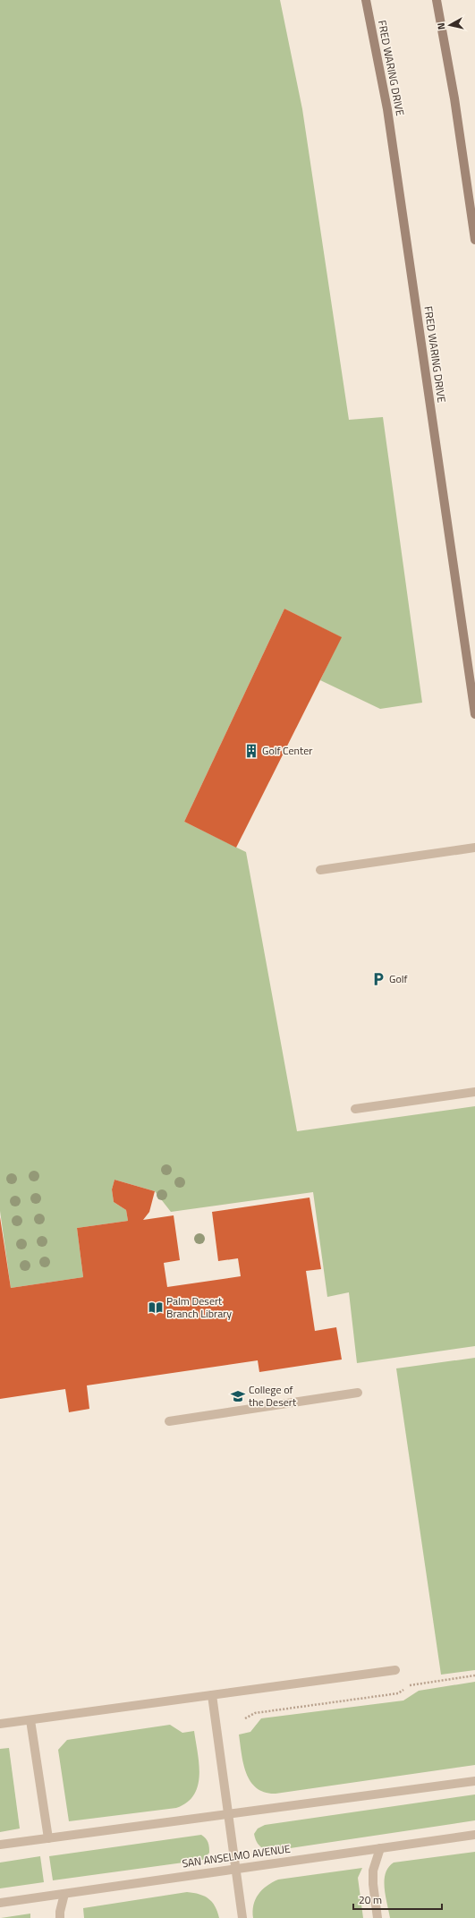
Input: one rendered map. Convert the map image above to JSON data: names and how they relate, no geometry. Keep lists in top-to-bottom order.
{
  "streets": {
    "main road": ["FRED WARING DRIVE"],
    "street": ["SAN ANSELMO AVENUE"]
  },
  "places": {
    "building": ["Golf Center"],
    "parking": ["Golf"],
    "library": ["Palm Desert Branch Library"],
    "school or university": ["College of the Desert"]
  },
  "scale_bar": "20 m",
  "north": "left"
}
